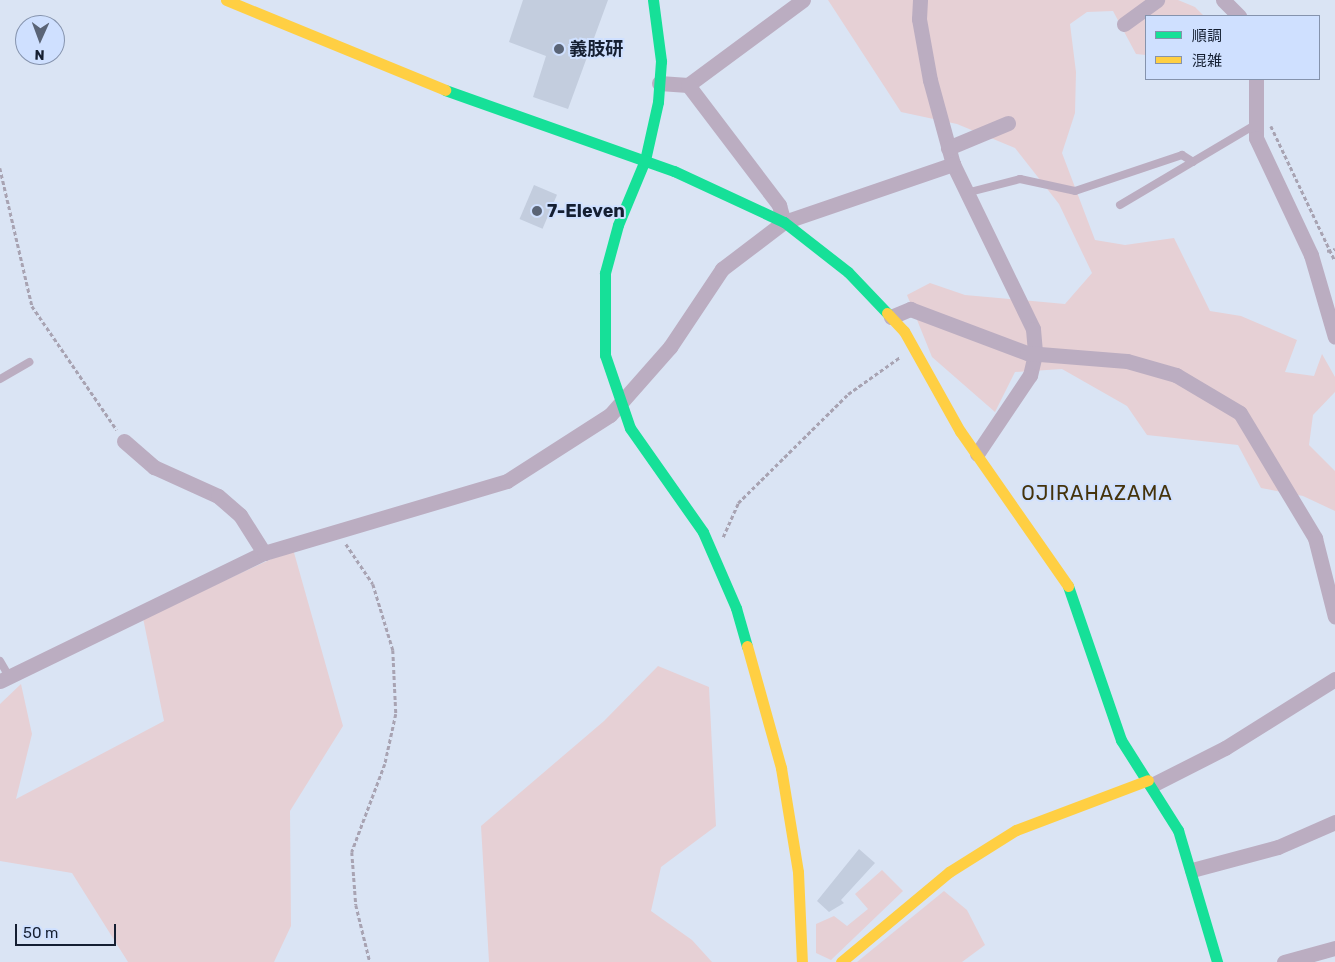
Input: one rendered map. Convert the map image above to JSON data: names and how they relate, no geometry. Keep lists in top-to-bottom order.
{
  "districts": ["OJIRAHAZAMA"],
  "places": ["義肢研", "7-Eleven"],
  "legend": ["順調", "混雑"],
  "scale_bar": "50 m",
  "north": "bottom"
}
